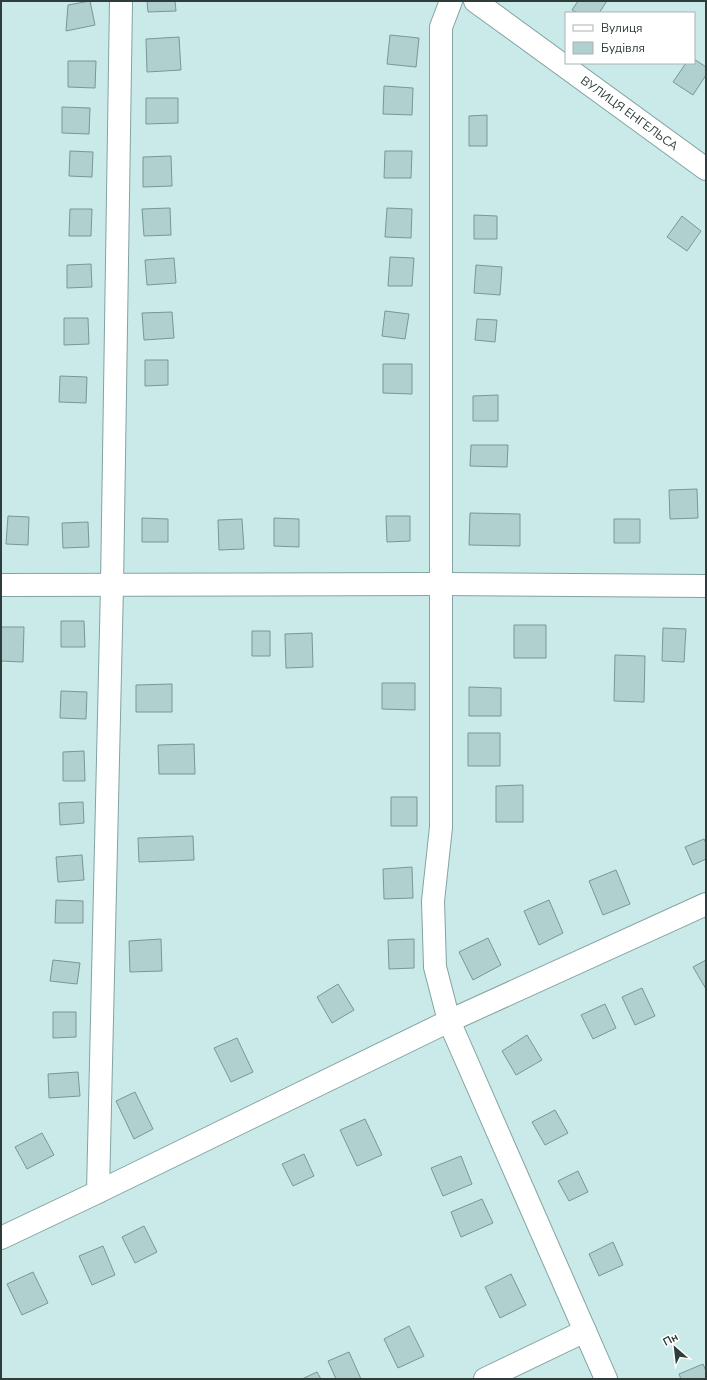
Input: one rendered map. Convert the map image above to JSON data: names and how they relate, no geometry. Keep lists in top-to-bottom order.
{
  "streets": {
    "street": ["ВУЛИЦЯ ЕНГЕЛЬСА"]
  },
  "legend": ["Вулиця", "Будівля"],
  "north": "top left"
}
